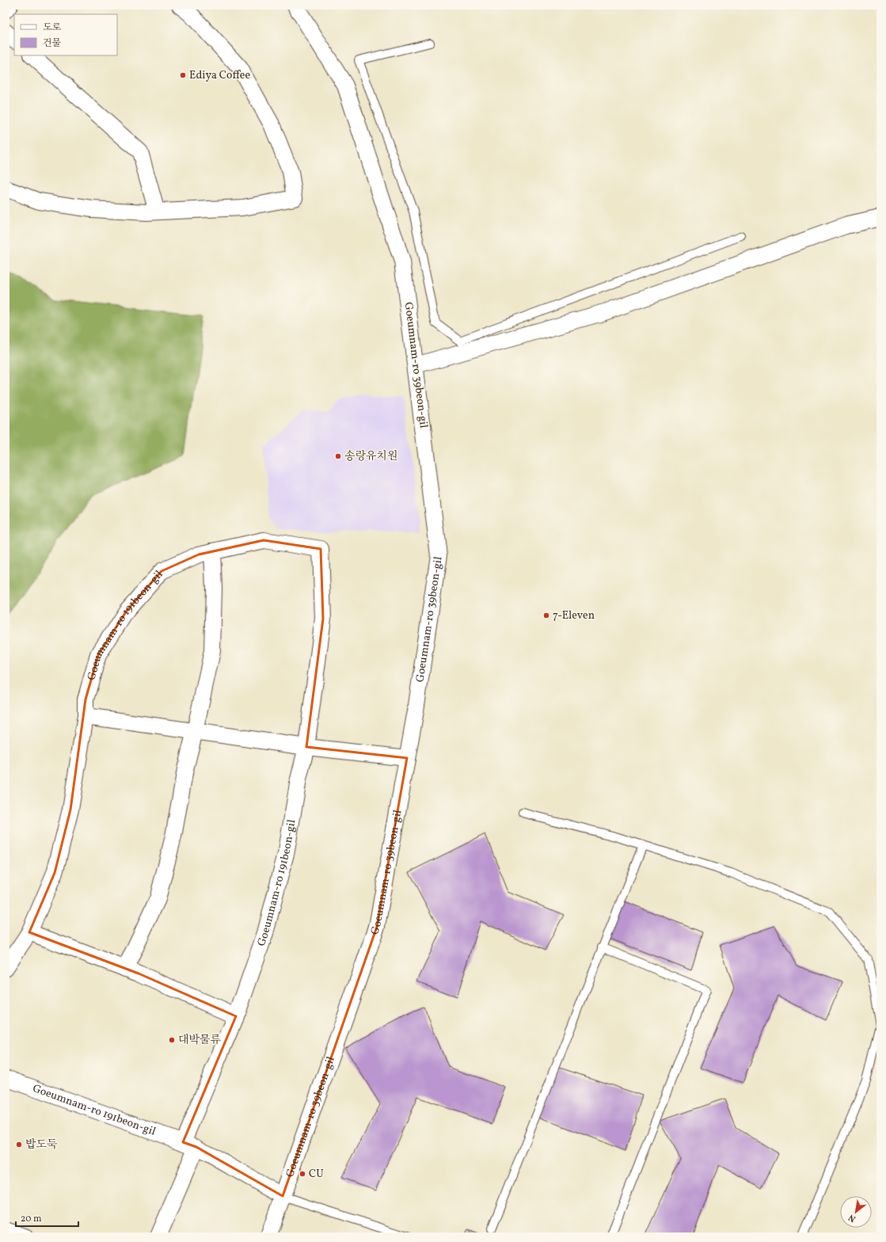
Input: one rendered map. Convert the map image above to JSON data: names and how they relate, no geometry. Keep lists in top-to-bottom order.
{
  "streets": {
    "street": ["Goeumnam-ro 39beon-gil", "Goeumnam-ro 191beon-gil"]
  },
  "crossings": [
    ["Goeumnam-ro 39beon-gil", "Goeumnam-ro 191beon-gil"]
  ],
  "places": [
    "Ediya Coffee",
    "송랑유치원",
    "7-Eleven",
    "대박물류",
    "밥도둑",
    "CU"
  ],
  "legend": ["도로", "건물"],
  "scale_bar": "20 m",
  "north": "bottom left"
}
